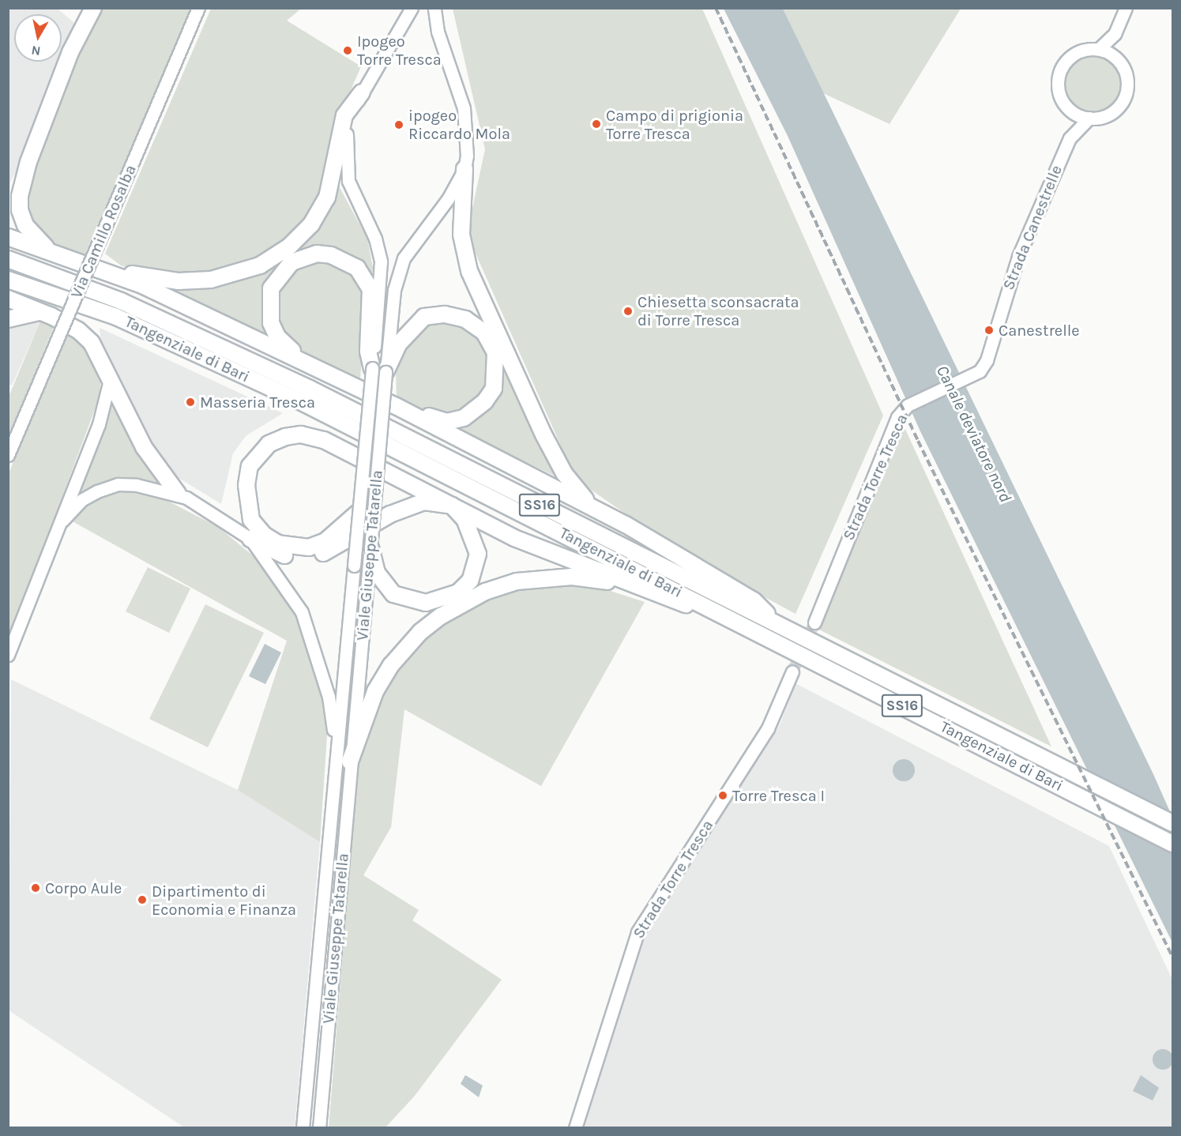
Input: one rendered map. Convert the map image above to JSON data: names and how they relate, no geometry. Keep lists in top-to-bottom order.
{
  "streets": {
    "highway": ["Tangenziale di Bari", "SS16"],
    "main road": [
      "Strada Canestrelle",
      "Via Camillo Rosalba",
      "Strada Torre Tresca",
      "Viale Giuseppe Tatarella"
    ]
  },
  "crossings": [
    ["Strada Canestrelle", "Strada Torre Tresca"],
    ["Tangenziale di Bari", "SS16"],
    ["SS16", "Viale Giuseppe Tatarella"]
  ],
  "water": ["Canale deviatore nord"],
  "places": [
    "Ipogeo Torre Tresca",
    "Campo di prigionia Torre Tresca",
    "ipogeo Riccardo Mola",
    "Chiesetta sconsacrata di Torre Tresca",
    "Canestrelle",
    "Masseria Tresca",
    "Torre Tresca I",
    "Corpo Aule",
    "Dipartimento di Economia e Finanza"
  ],
  "north": "bottom"
}
